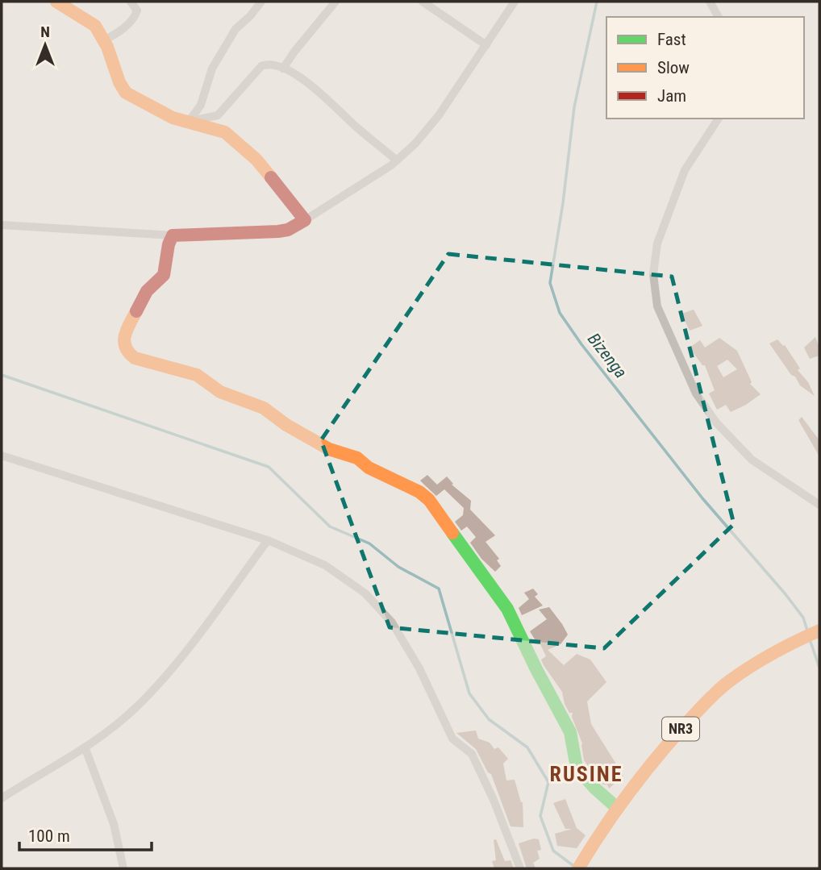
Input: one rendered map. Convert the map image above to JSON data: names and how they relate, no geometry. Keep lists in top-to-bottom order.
{
  "streets": {
    "main road": ["NR3"]
  },
  "districts": ["RUSINE"],
  "water": ["Bizenga"],
  "legend": ["Fast", "Slow", "Jam"],
  "scale_bar": "100 m",
  "north": "top"
}
